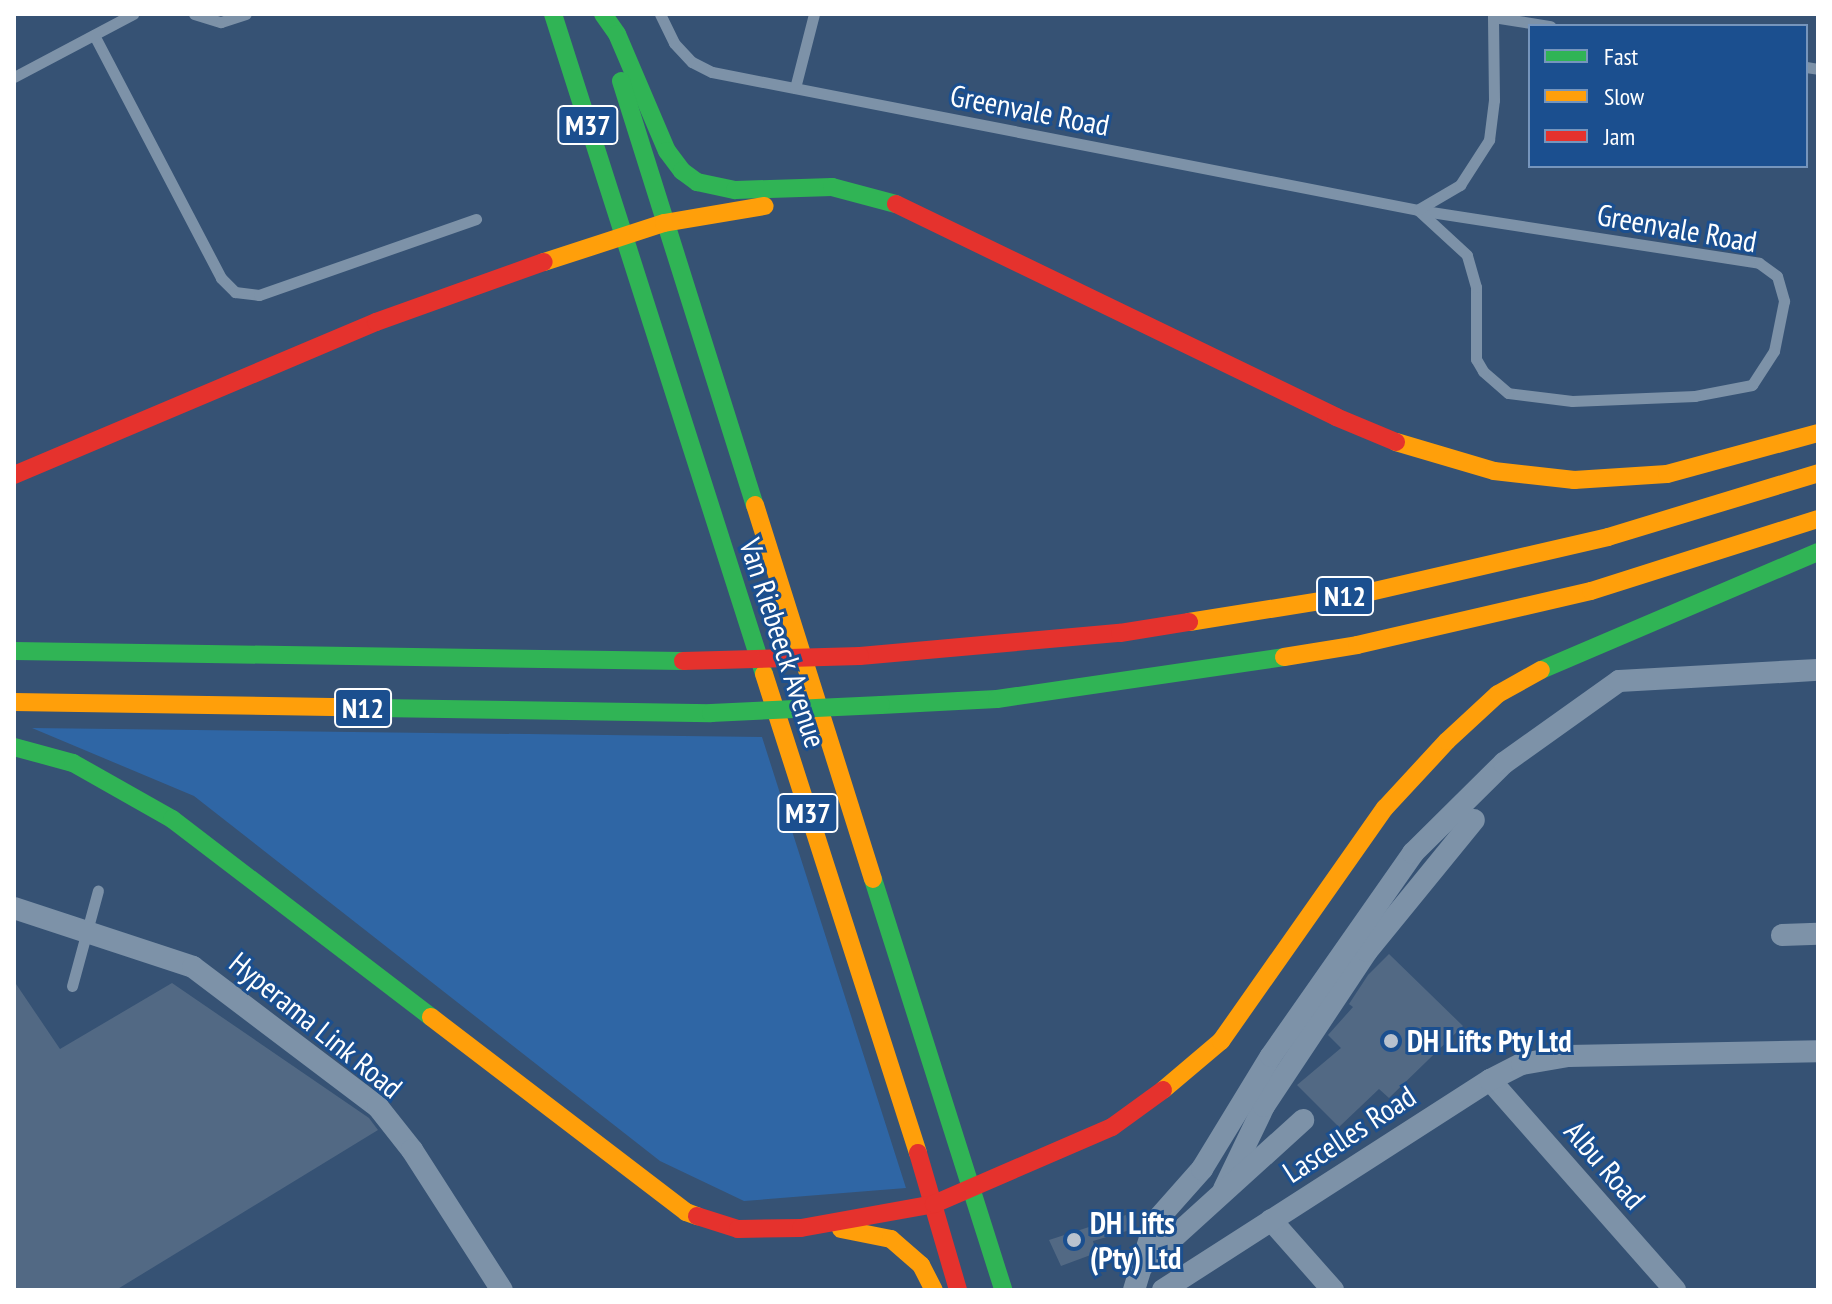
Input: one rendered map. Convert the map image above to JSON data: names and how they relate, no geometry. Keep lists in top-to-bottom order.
{
  "streets": {
    "main road": ["M37", "N12", "Van Riebeeck Avenue"],
    "street": ["Hyperama Link Road", "Lascelles Road", "Albu Road"],
    "lane": ["Greenvale Road"]
  },
  "crossings": [
    ["Lascelles Road", "Albu Road"]
  ],
  "places": ["DH Lifts Pty Ltd", "DH Lifts (Pty) Ltd"],
  "legend": ["Fast", "Slow", "Jam"]
}
